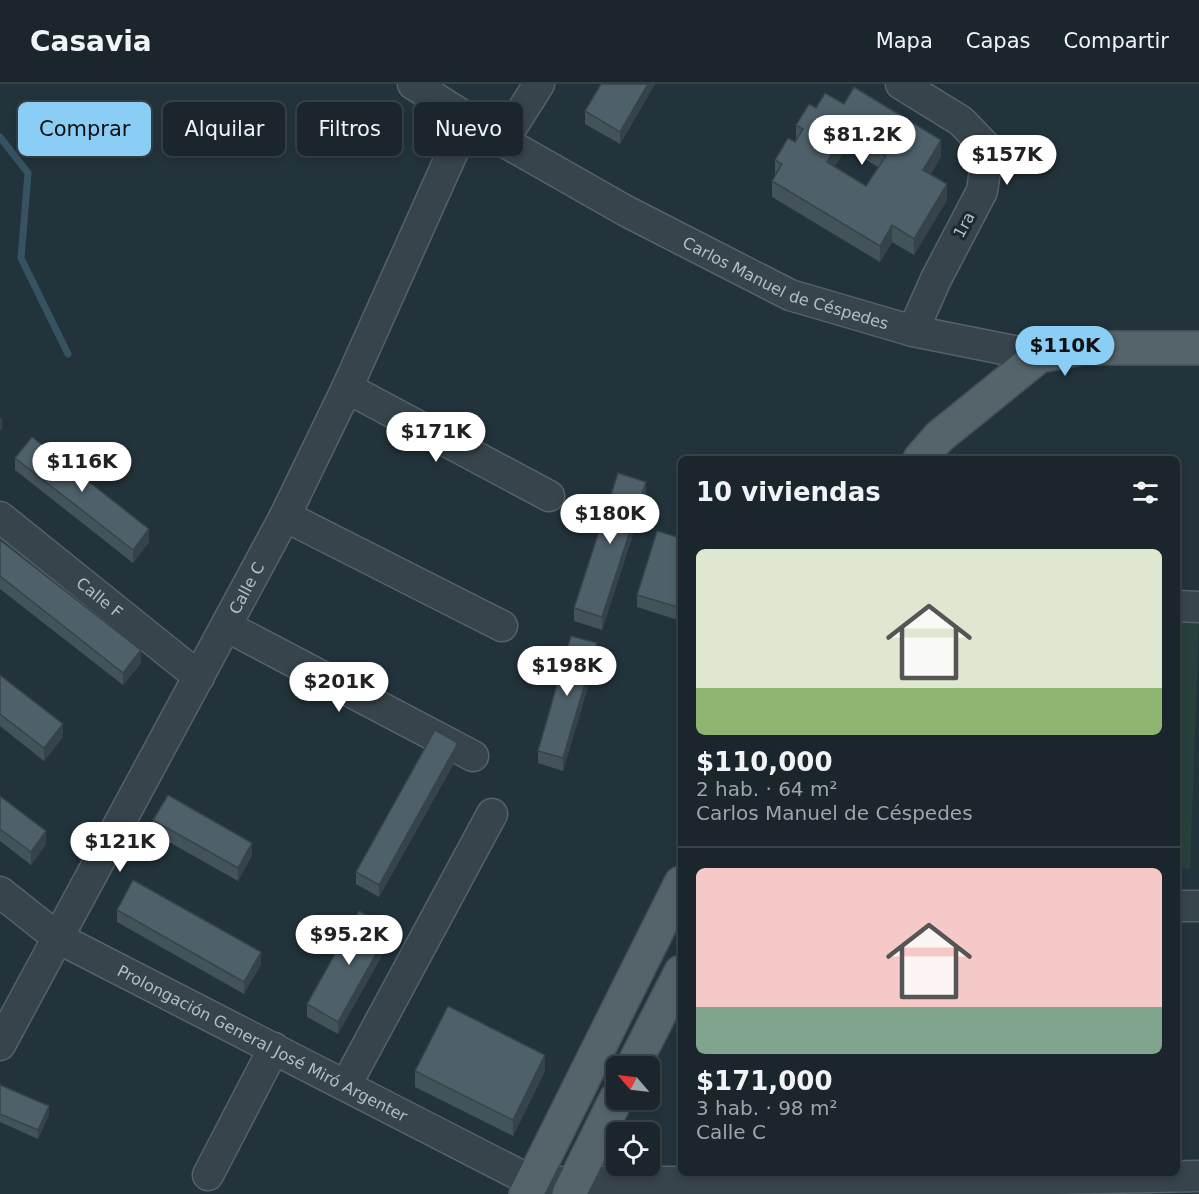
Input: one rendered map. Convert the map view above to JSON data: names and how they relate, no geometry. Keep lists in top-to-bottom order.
{
  "streets": {
    "main road": ["Carlos Manuel de Céspedes"],
    "street": [
      "1ra",
      "Calle C",
      "Calle F",
      "Prolongación General José Miró Argenter"
    ]
  },
  "crossings": [
    ["1ra", "Carlos Manuel de Céspedes"],
    ["Calle C", "Calle F"],
    ["Calle C", "Prolongación General José Miró Argenter"]
  ],
  "north": "top left",
  "page": {
    "header": "Casavia",
    "nav": ["Mapa", "Capas", "Compartir"],
    "chip": [
      "Comprar",
      "Alquilar",
      "Filtros",
      "Nuevo"
    ],
    "price": [
      "$81.2K",
      "$157K",
      "$110K",
      "$171K",
      "$116K",
      "$180K",
      "$198K",
      "$201K",
      "$121K",
      "$95.2K"
    ],
    "heading": "10 viviendas",
    "list": [
      {
        "name": "$110,000",
        "note": "2 hab. · 64 m² · Carlos Manuel de Céspedes"
      },
      {
        "name": "$171,000",
        "note": "3 hab. · 98 m² · Calle C"
      }
    ]
  }
}
